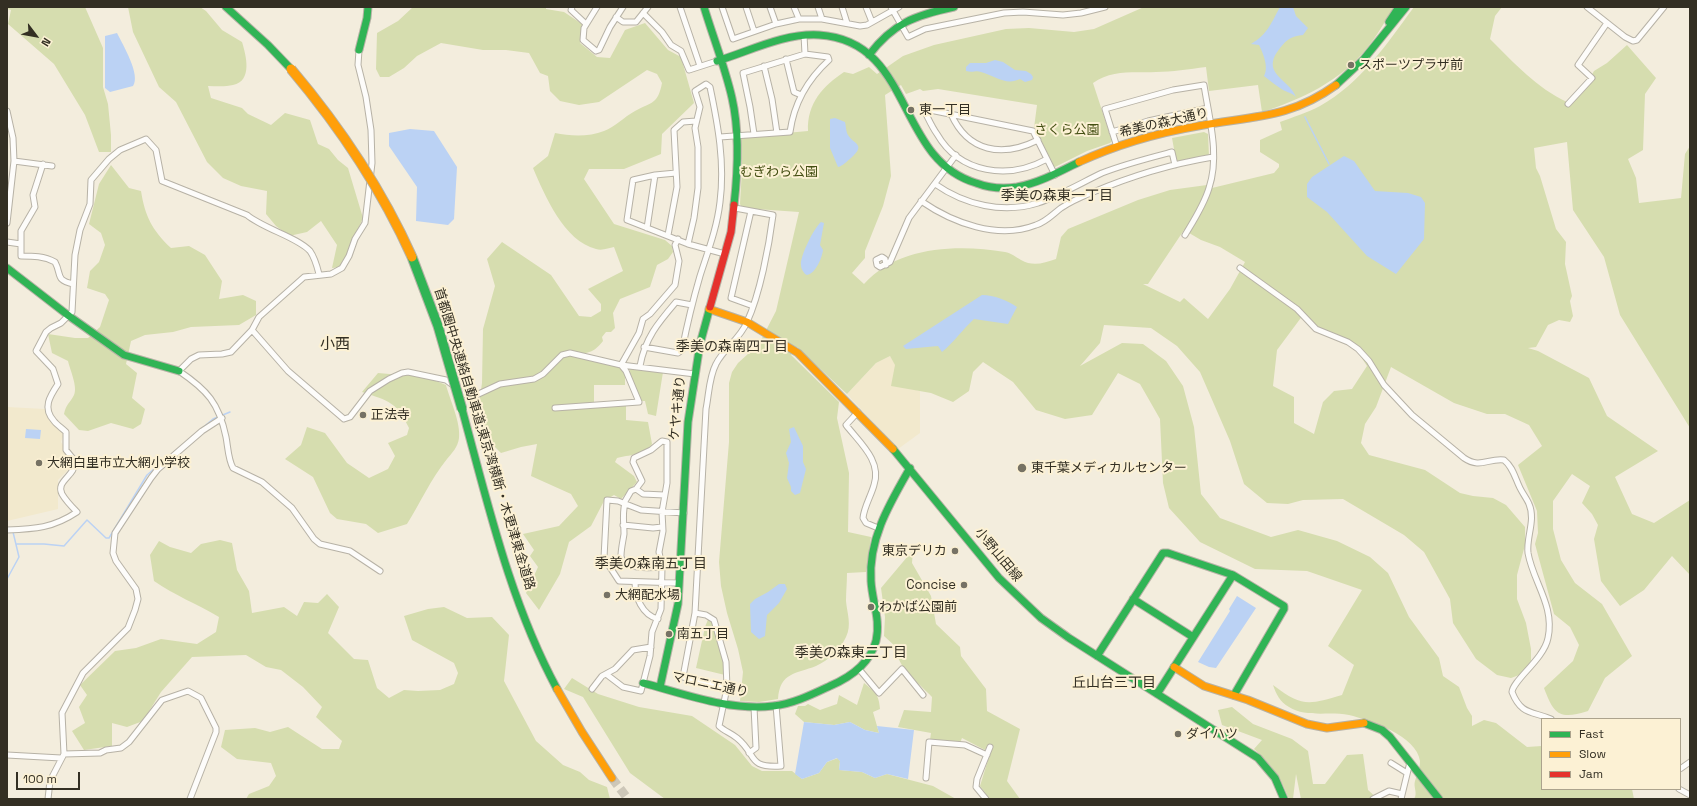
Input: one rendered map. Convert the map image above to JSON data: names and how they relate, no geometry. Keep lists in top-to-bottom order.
{
  "streets": {
    "main road": [
      "希美の森大通り",
      "ケヤキ通り",
      "首都圏中央連絡自動車道;東京湾横断・木更津東金道路",
      "小野山田線",
      "マロニエ通り"
    ]
  },
  "crossings": [
    ["希美の森大通り", "ケヤキ通り"],
    ["ケヤキ通り", "小野山田線"],
    ["ケヤキ通り", "マロニエ通り"],
    ["小野山田線", "マロニエ通り"]
  ],
  "districts": [
    "季美の森東一丁目",
    "小西",
    "季美の森南四丁目",
    "季美の森南五丁目",
    "季美の森東二丁目",
    "丘山台三丁目"
  ],
  "parks": ["さくら公園", "むぎわら公園"],
  "places": [
    "スポーツプラザ前",
    "東一丁目",
    "正法寺",
    "大網白里市立大網小学校",
    "東千葉メディカルセンター",
    "東京デリカ",
    "Concise",
    "大網配水場",
    "わかば公園前",
    "南五丁目",
    "ダイハツ"
  ],
  "legend": ["Fast", "Slow", "Jam"],
  "scale_bar": "100 m",
  "north": "bottom right"
}
